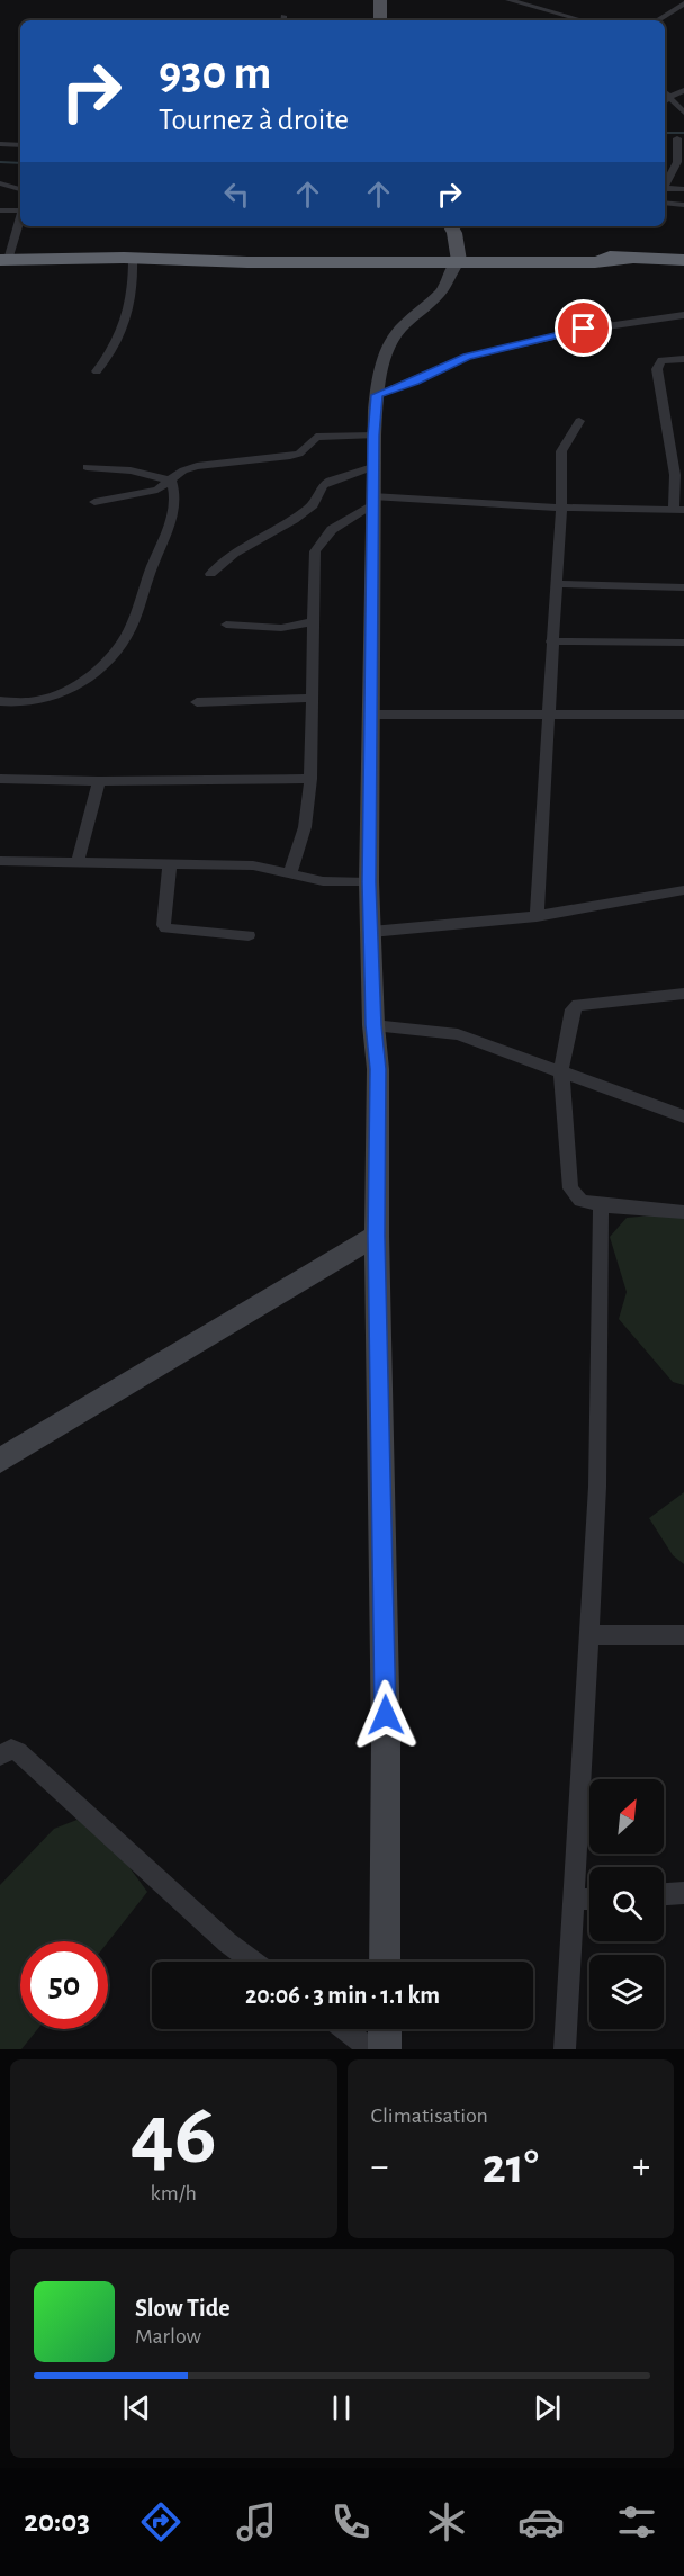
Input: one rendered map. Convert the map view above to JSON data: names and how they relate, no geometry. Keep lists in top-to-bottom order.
{
  "north": "top right",
  "page": {
    "turn": ["930 m", "Tournez à droite"],
    "limit": "50",
    "trip": "20:06 · 3 min · 1.1 km",
    "tile": [
      ["46", "km/h"],
      "Climatisation"
    ],
    "heat": ["−", "21°", "+"],
    "song": ["Slow Tide", "Marlow"],
    "tabs": "20:03"
  }
}
